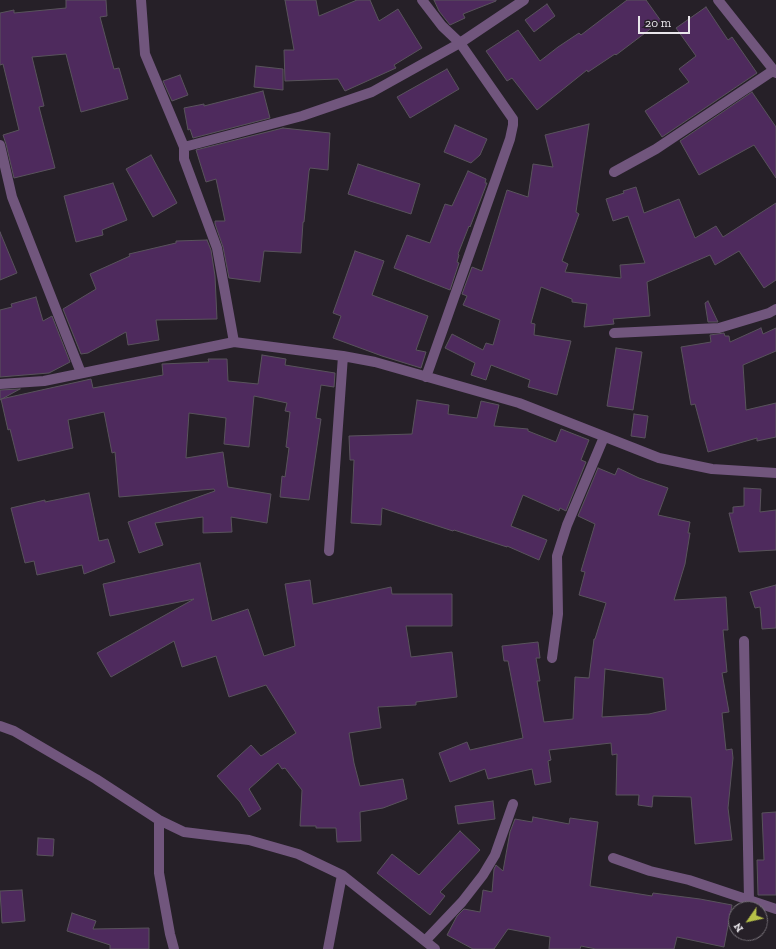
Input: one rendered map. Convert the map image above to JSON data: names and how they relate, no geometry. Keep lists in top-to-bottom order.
{
  "scale_bar": "20 m",
  "north": "bottom left"
}
